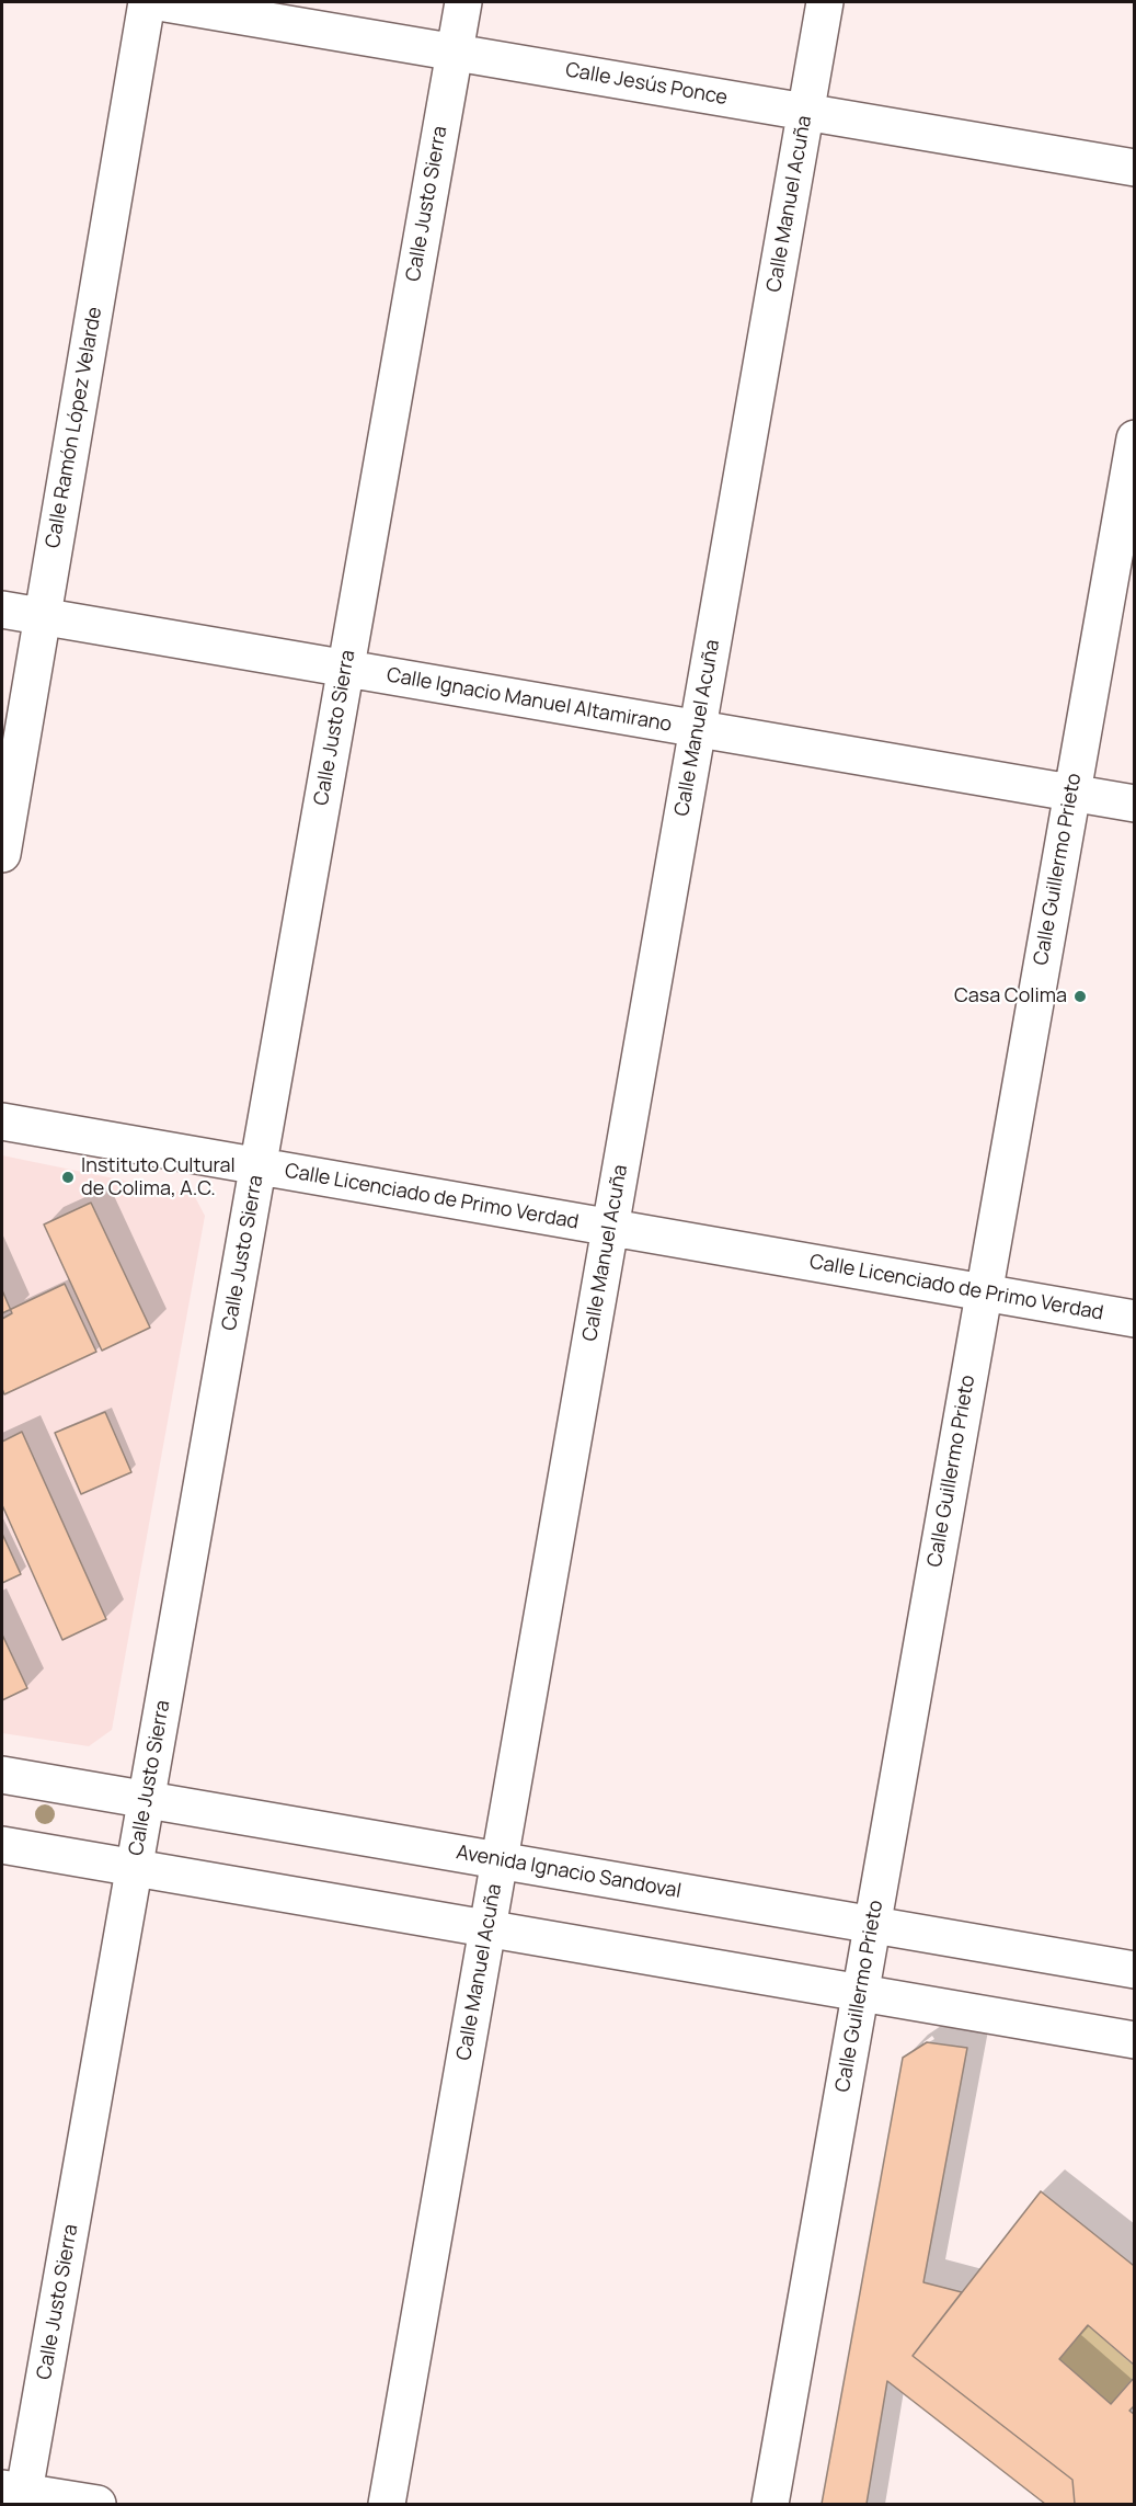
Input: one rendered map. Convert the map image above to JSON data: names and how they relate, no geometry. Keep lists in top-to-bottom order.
{
  "streets": {
    "street": [
      "Calle Jesús Ponce",
      "Calle Justo Sierra",
      "Calle Manuel Acuña",
      "Calle Ramón López Velarde",
      "Calle Ignacio Manuel Altamirano",
      "Calle Guillermo Prieto",
      "Calle Licenciado de Primo Verdad",
      "Avenida Ignacio Sandoval"
    ]
  },
  "crossings": [
    ["Calle Jesús Ponce", "Calle Justo Sierra"],
    ["Calle Jesús Ponce", "Calle Manuel Acuña"],
    ["Calle Justo Sierra", "Calle Ignacio Manuel Altamirano"],
    ["Calle Justo Sierra", "Calle Licenciado de Primo Verdad"],
    ["Calle Justo Sierra", "Avenida Ignacio Sandoval"],
    ["Calle Manuel Acuña", "Calle Ignacio Manuel Altamirano"],
    ["Calle Manuel Acuña", "Calle Licenciado de Primo Verdad"],
    ["Calle Manuel Acuña", "Avenida Ignacio Sandoval"],
    ["Calle Ramón López Velarde", "Calle Ignacio Manuel Altamirano"],
    ["Calle Ignacio Manuel Altamirano", "Calle Guillermo Prieto"],
    ["Calle Guillermo Prieto", "Calle Licenciado de Primo Verdad"],
    ["Calle Guillermo Prieto", "Avenida Ignacio Sandoval"]
  ],
  "places": ["Casa Colima", "Instituto Cultural de Colima, A.C."]
}
